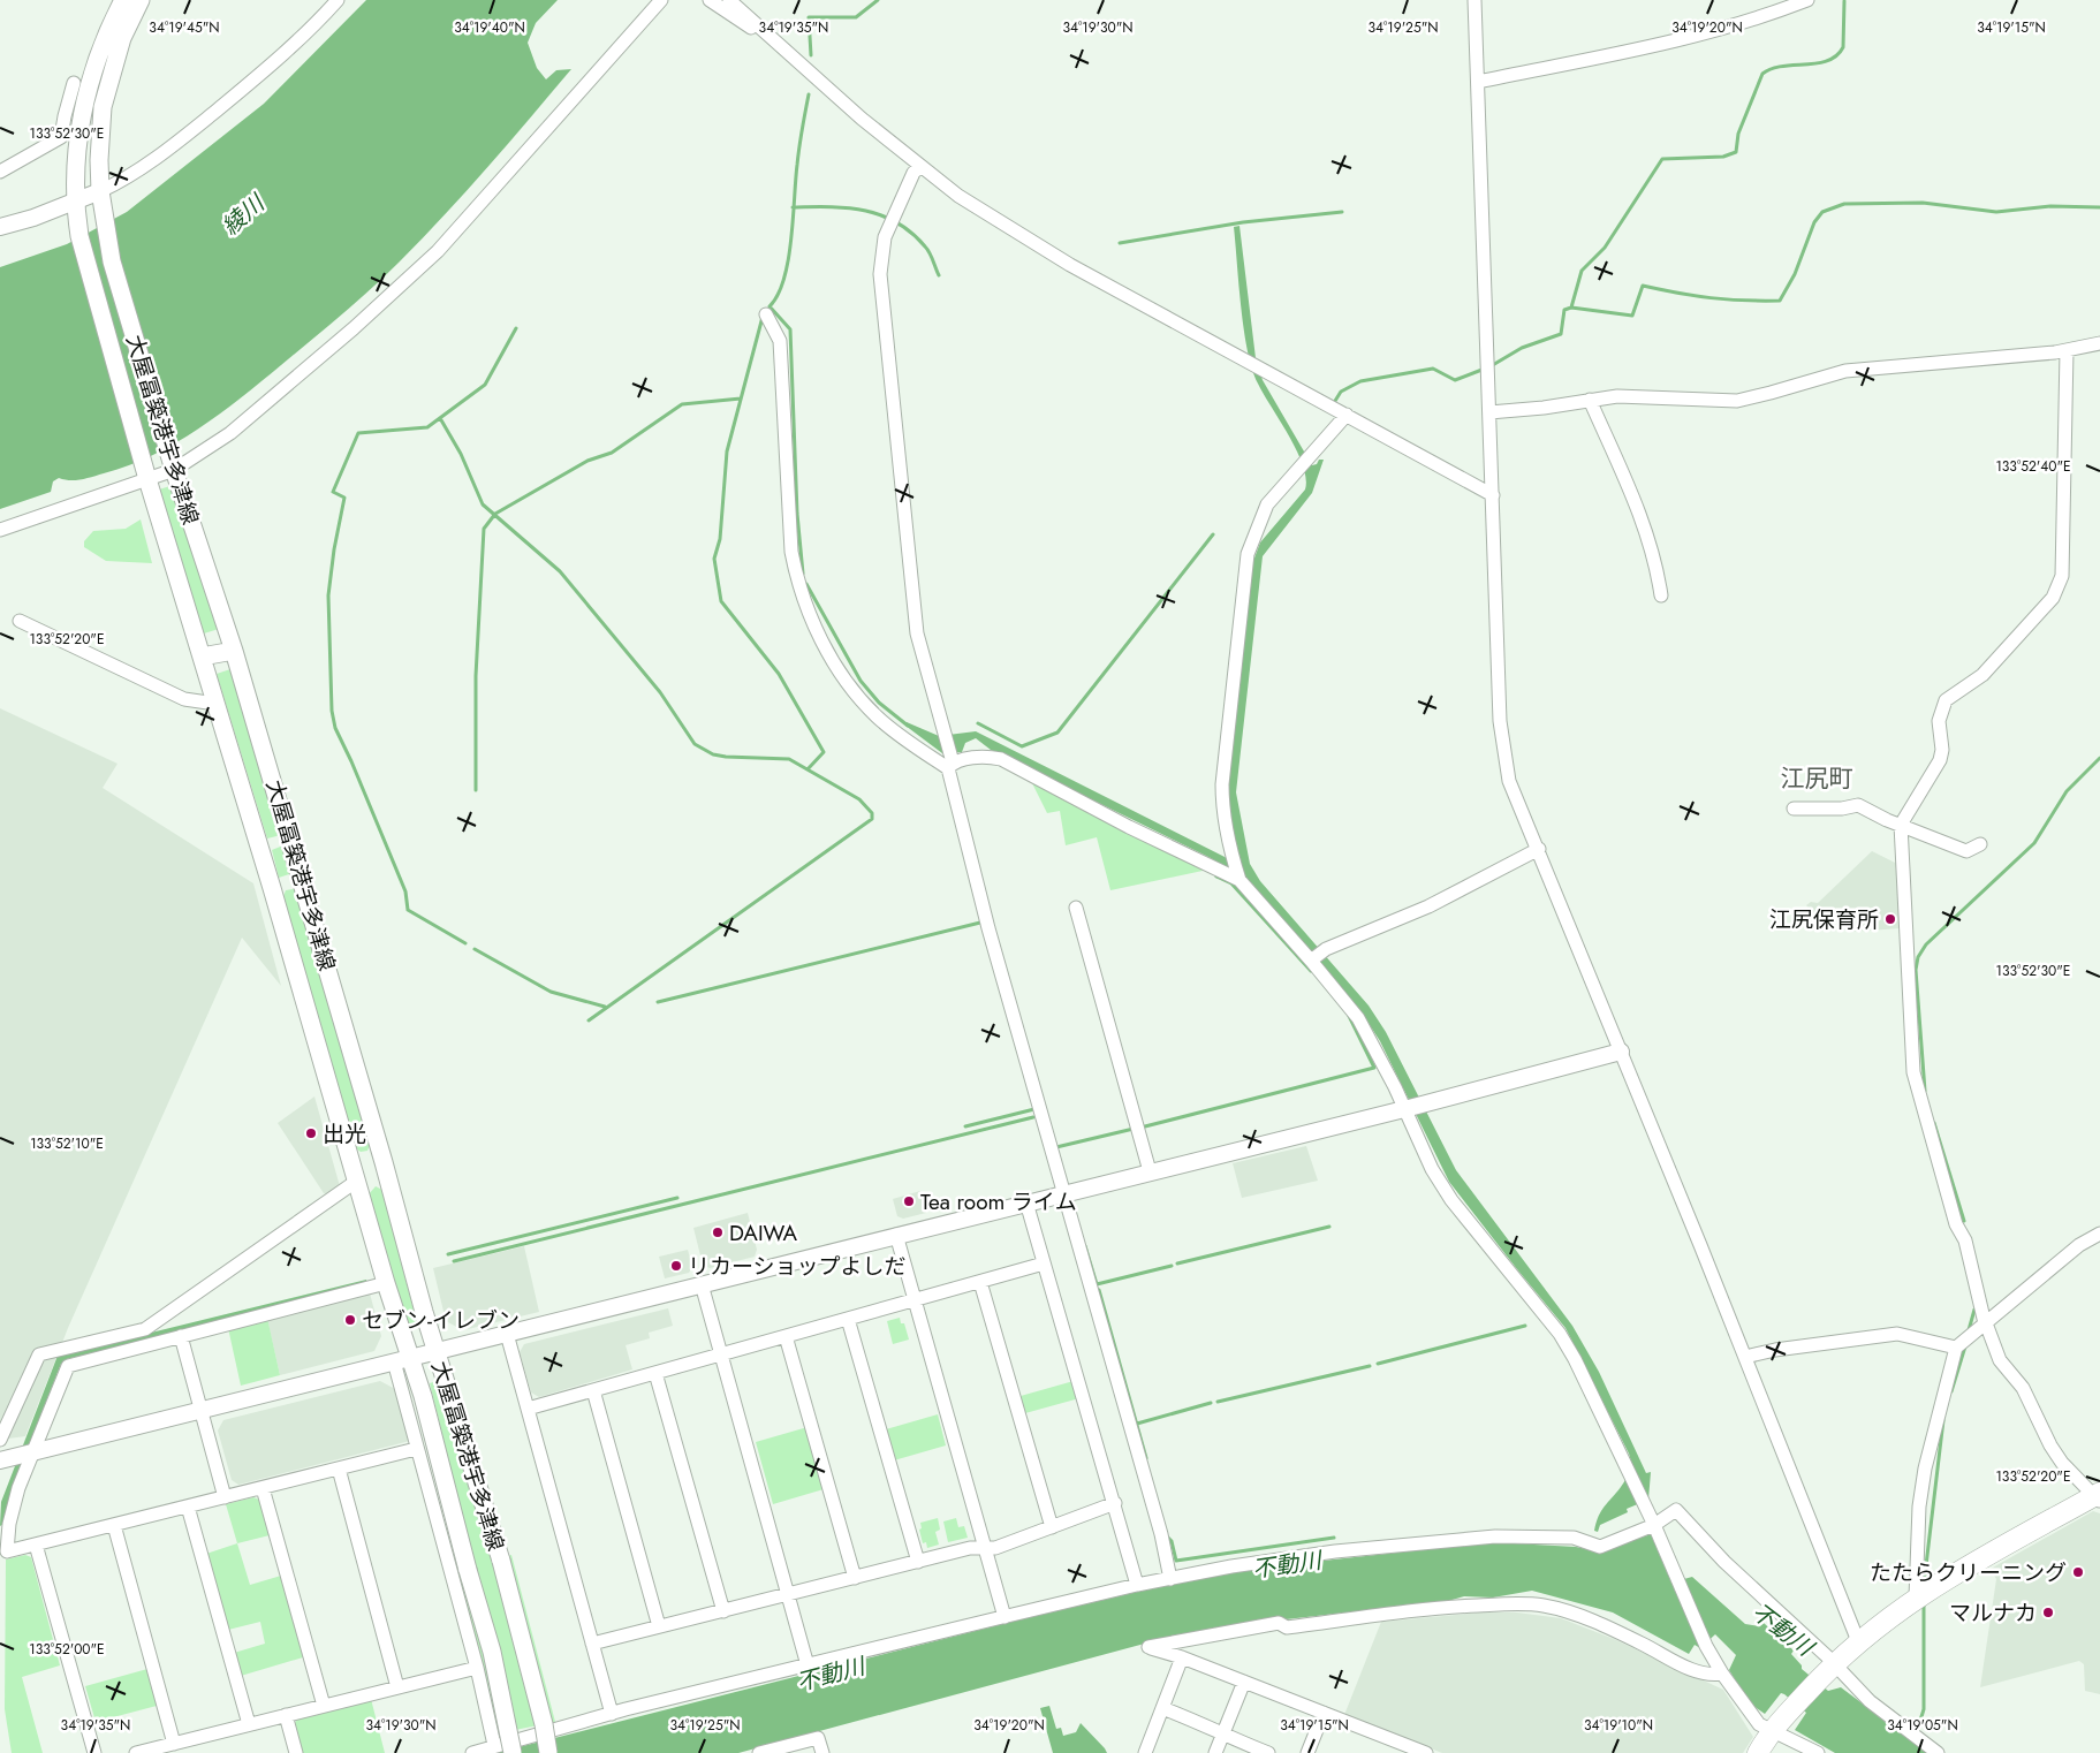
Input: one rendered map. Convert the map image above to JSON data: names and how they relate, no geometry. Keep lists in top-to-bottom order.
{
  "streets": {
    "main road": ["大屋冨築港宇多津線"]
  },
  "districts": ["江尻町"],
  "water": ["綾川", "不動川"],
  "places": [
    "江尻保育所",
    "出光",
    "Tea room ライム",
    "DAIWA",
    "リカーショップよしだ",
    "セブン-イレブン",
    "たたらクリーニング",
    "マルナカ"
  ],
  "coordinates": [
    "34°19'35\"N",
    "34°19'25\"N",
    "34°19'15\"N",
    "34°19'45\"N",
    "34°19'40\"N",
    "34°19'30\"N",
    "34°19'20\"N",
    "133°52'30\"E",
    "133°52'40\"E",
    "133°52'20\"E",
    "133°52'10\"E",
    "133°52'00\"E",
    "34°19'10\"N",
    "34°19'05\"N"
  ]
}
